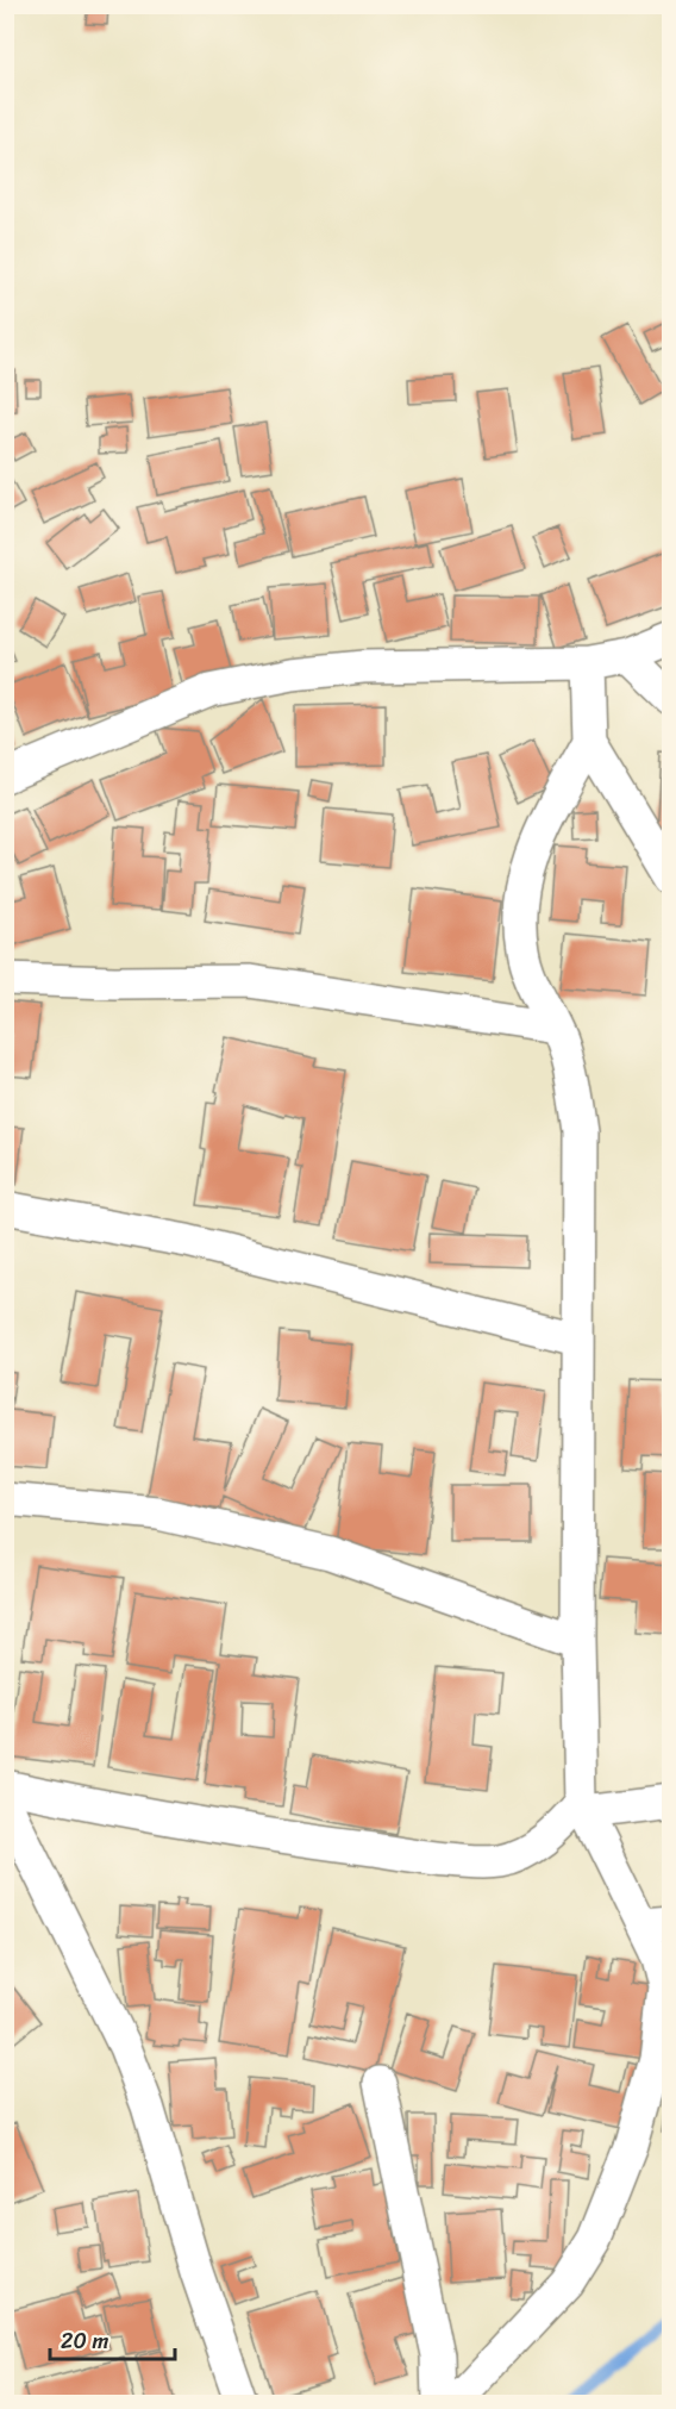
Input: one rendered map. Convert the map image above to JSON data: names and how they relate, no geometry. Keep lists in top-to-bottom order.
{
  "scale_bar": "20 m"
}
